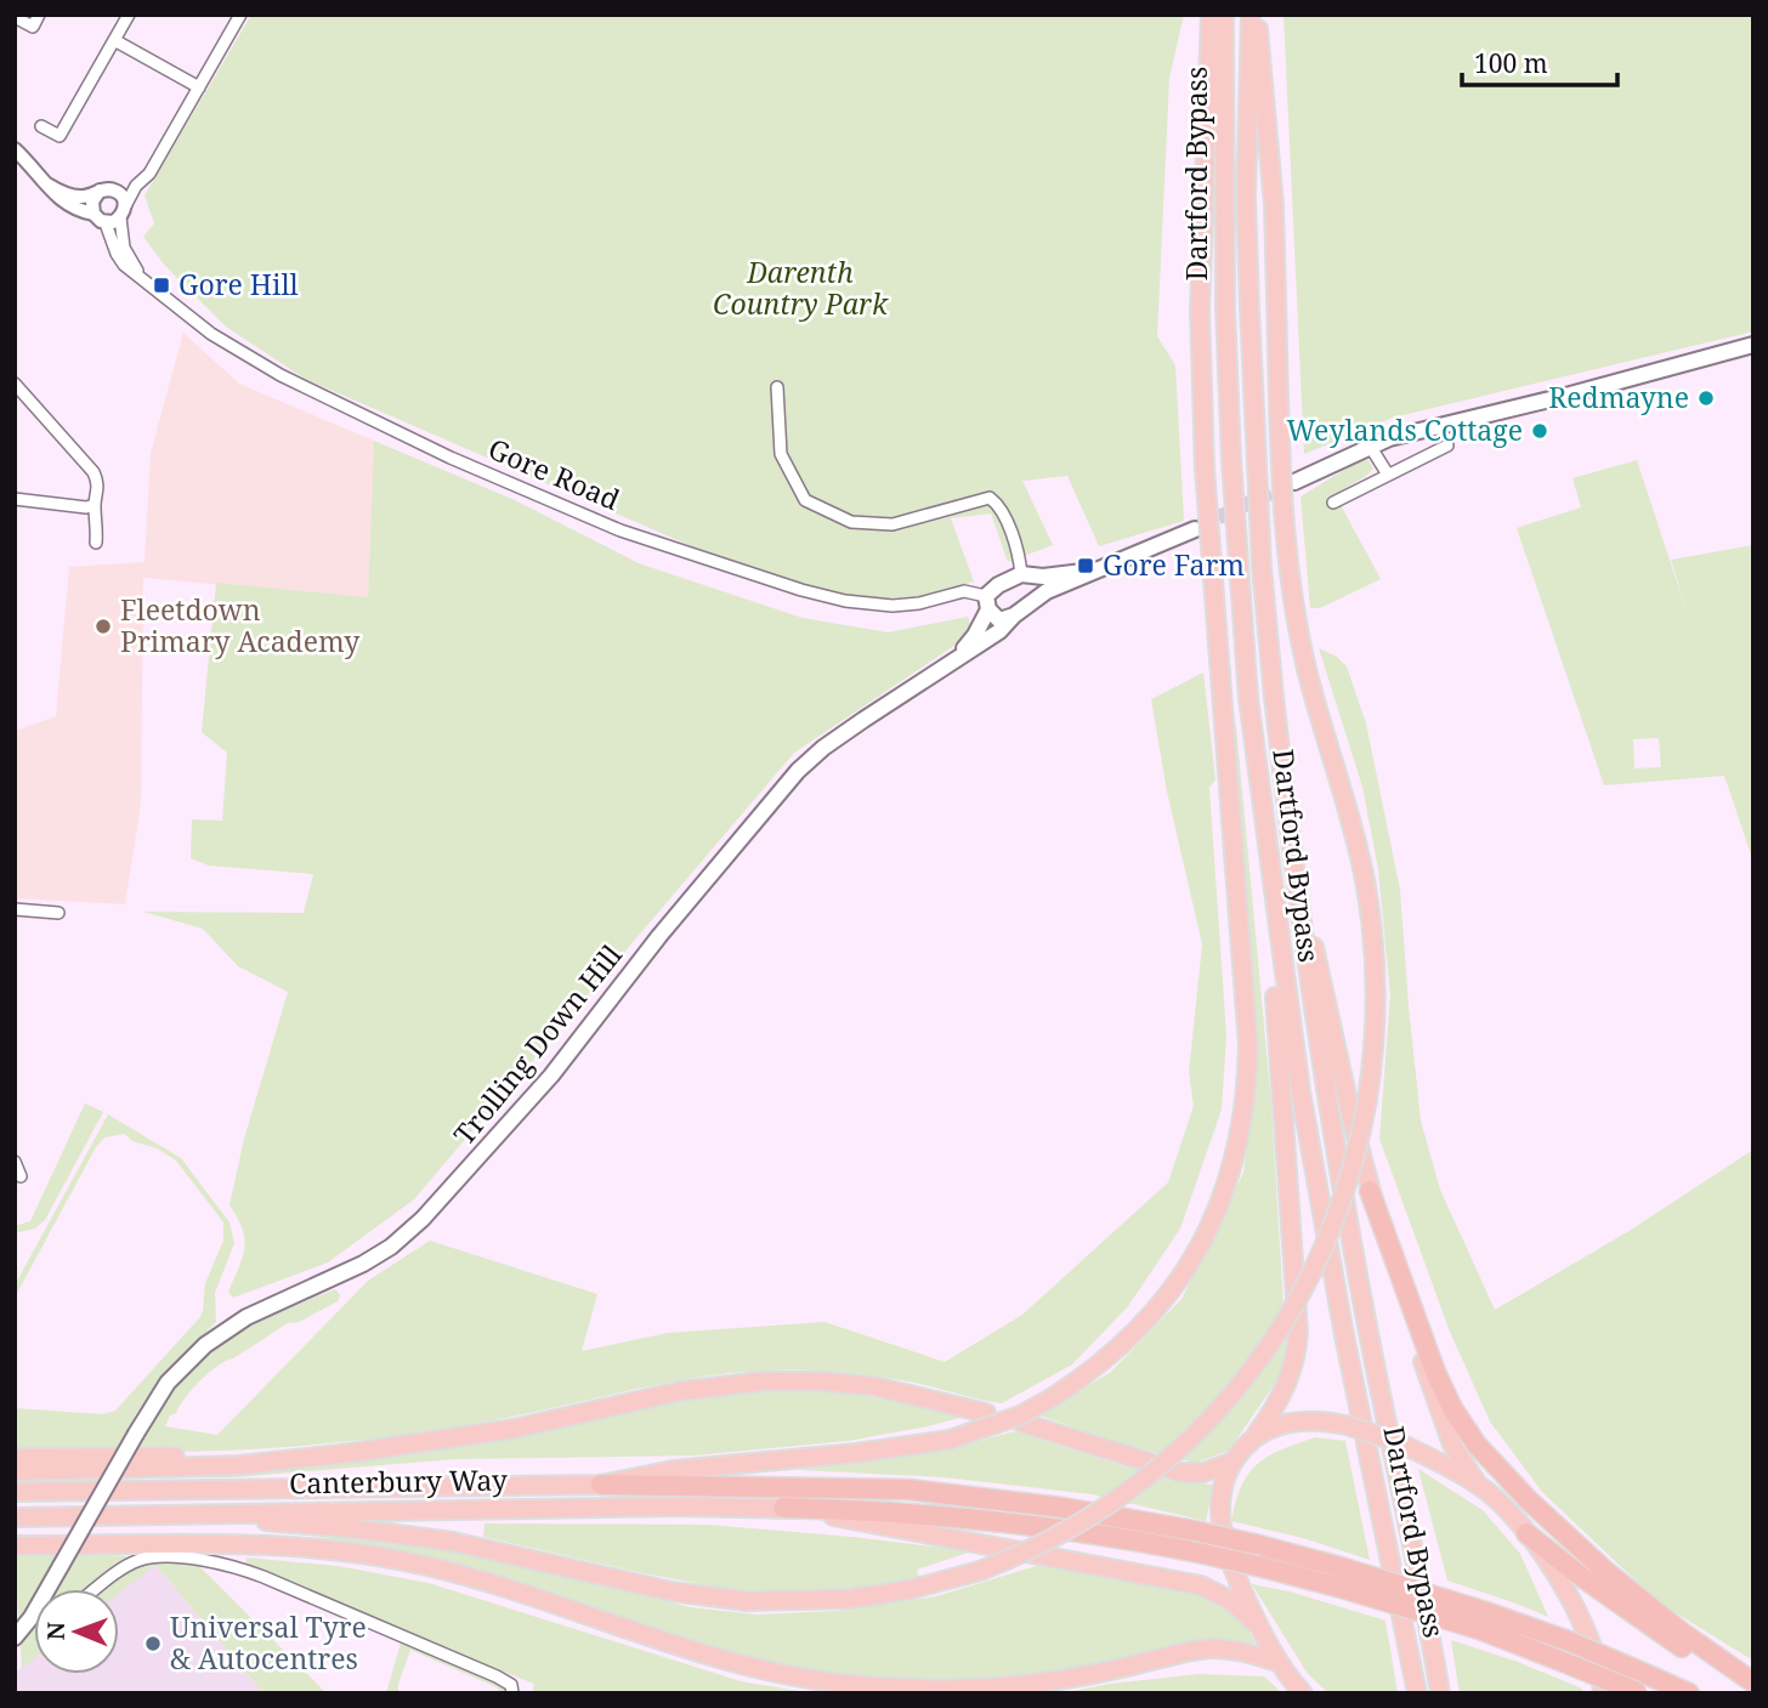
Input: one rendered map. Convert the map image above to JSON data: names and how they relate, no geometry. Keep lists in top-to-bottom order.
{
  "streets": {
    "highway": ["Dartford Bypass", "Canterbury Way"],
    "main road": ["Trolling Down Hill"],
    "street": ["Gore Road"]
  },
  "crossings": [
    ["Gore Road", "Trolling Down Hill"]
  ],
  "parks": ["Darenth Country Park"],
  "places": {
    "transit": ["Gore Hill", "Gore Farm"],
    "other": [
      "Redmayne",
      "Weylands Cottage",
      "Fleetdown Primary Academy",
      "Universal Tyre & Autocentres"
    ]
  },
  "scale_bar": "100 m",
  "north": "left"
}
